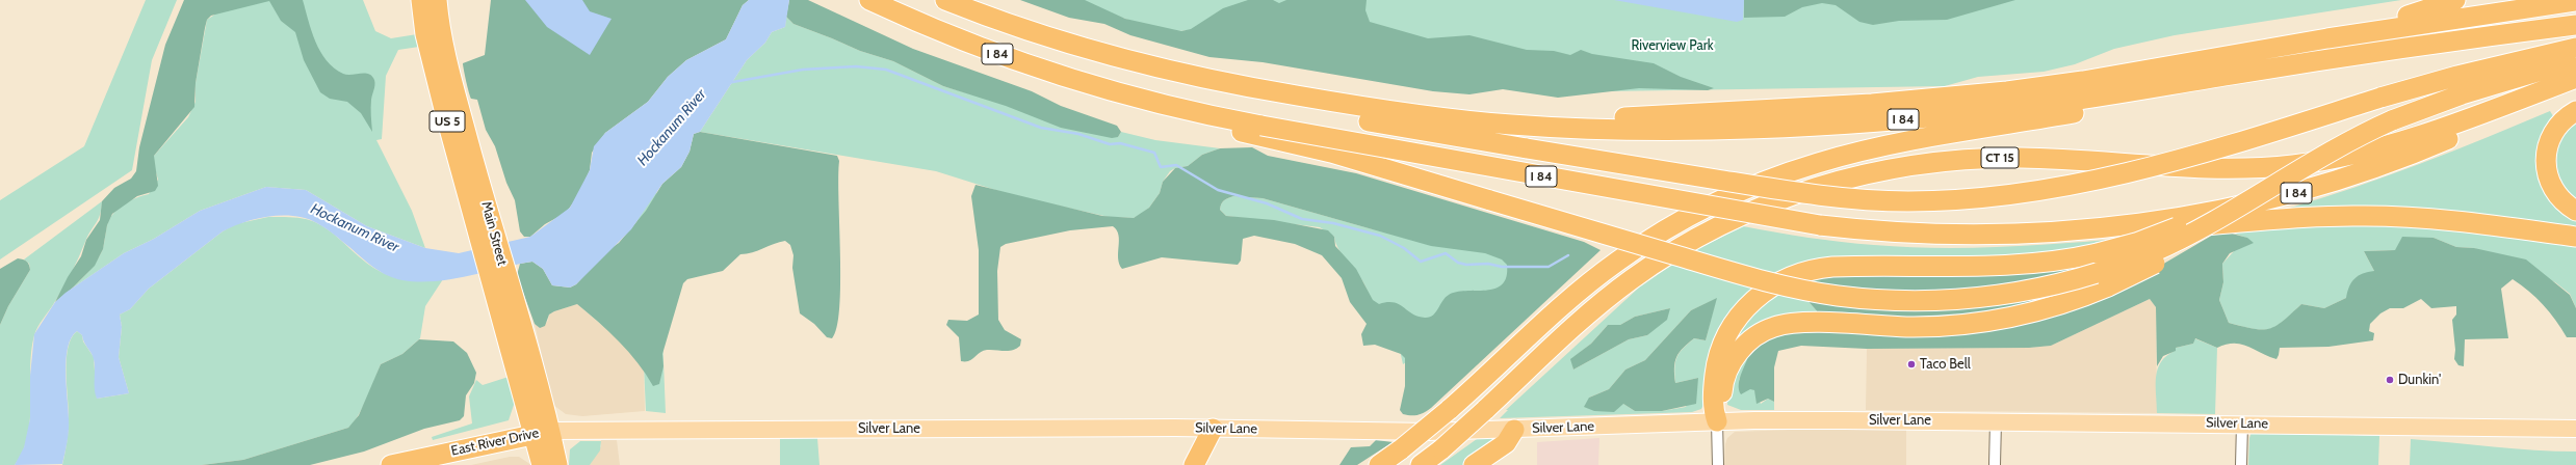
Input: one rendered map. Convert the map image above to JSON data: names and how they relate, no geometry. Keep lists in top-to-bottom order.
{
  "streets": {
    "highway": [
      "I 84",
      "US 5",
      "CT 15",
      "Main Street",
      "East River Drive"
    ],
    "main road": ["Silver Lane"]
  },
  "crossings": [
    ["I 84", "CT 15"],
    ["Main Street", "Silver Lane"],
    ["Main Street", "East River Drive"],
    ["Silver Lane", "East River Drive"]
  ],
  "water": ["Hockanum River"],
  "parks": ["Riverview Park"],
  "places": ["Taco Bell", "Dunkin'"]
}
